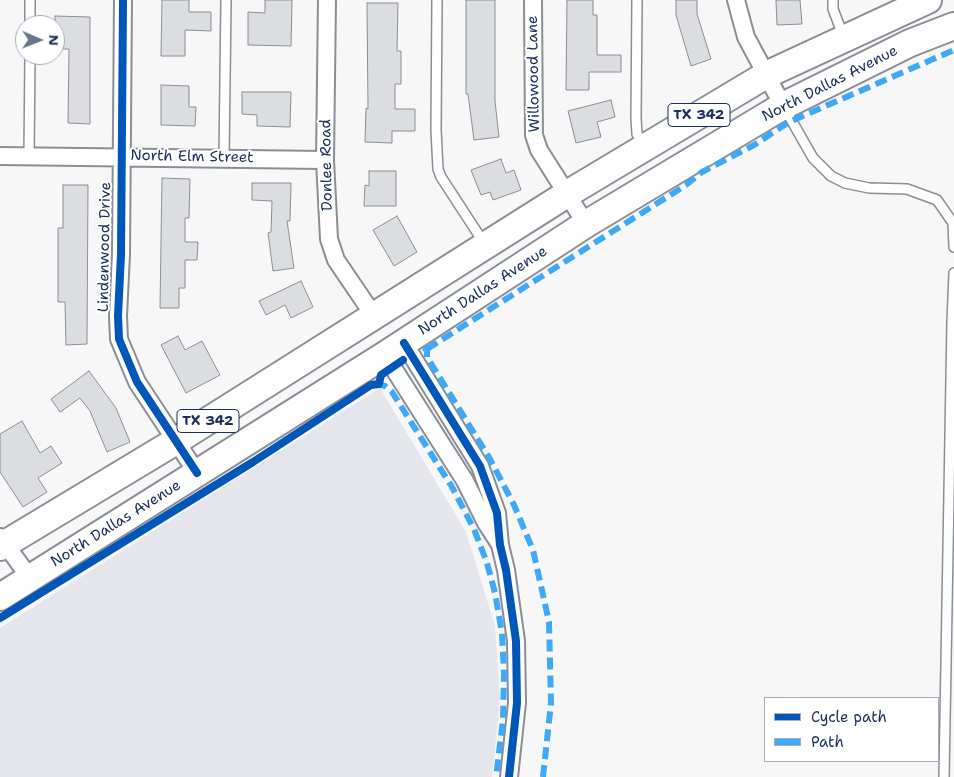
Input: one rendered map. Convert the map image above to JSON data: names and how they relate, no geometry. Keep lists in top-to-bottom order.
{
  "streets": {
    "main road": ["North Dallas Avenue", "TX 342"],
    "street": [
      "Willowood Lane",
      "North Elm Street",
      "Donlee Road",
      "Lindenwood Drive"
    ]
  },
  "crossings": [
    ["Willowood Lane", "North Dallas Avenue"],
    ["Willowood Lane", "TX 342"],
    ["North Dallas Avenue", "Lindenwood Drive"],
    ["TX 342", "Donlee Road"],
    ["TX 342", "Lindenwood Drive"],
    ["North Elm Street", "Donlee Road"],
    ["North Elm Street", "Lindenwood Drive"]
  ],
  "legend": ["Cycle path", "Path"],
  "north": "right"
}
